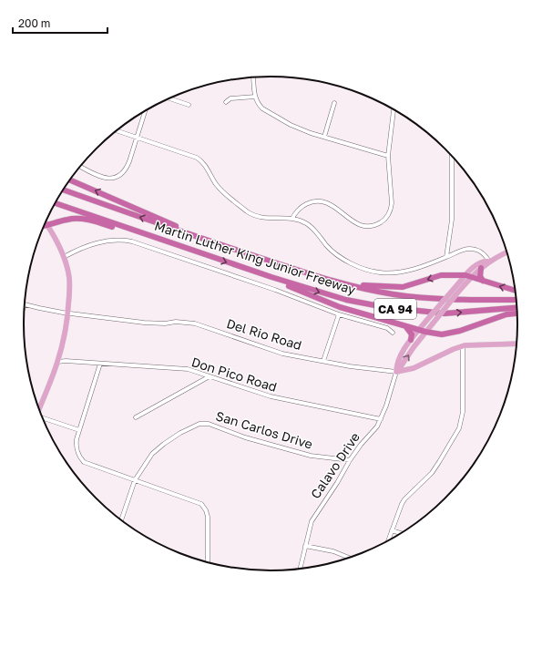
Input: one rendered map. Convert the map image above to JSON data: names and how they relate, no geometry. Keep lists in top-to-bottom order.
{
  "streets": {
    "highway": ["Martin Luther King Junior Freeway", "CA 94"],
    "main road": ["Del Rio Road", "Calavo Drive"],
    "street": ["Don Pico Road", "San Carlos Drive"]
  },
  "crossings": [
    ["Del Rio Road", "Calavo Drive"],
    ["Don Pico Road", "Calavo Drive"],
    ["San Carlos Drive", "Calavo Drive"]
  ],
  "scale_bar": "200 m"
}
